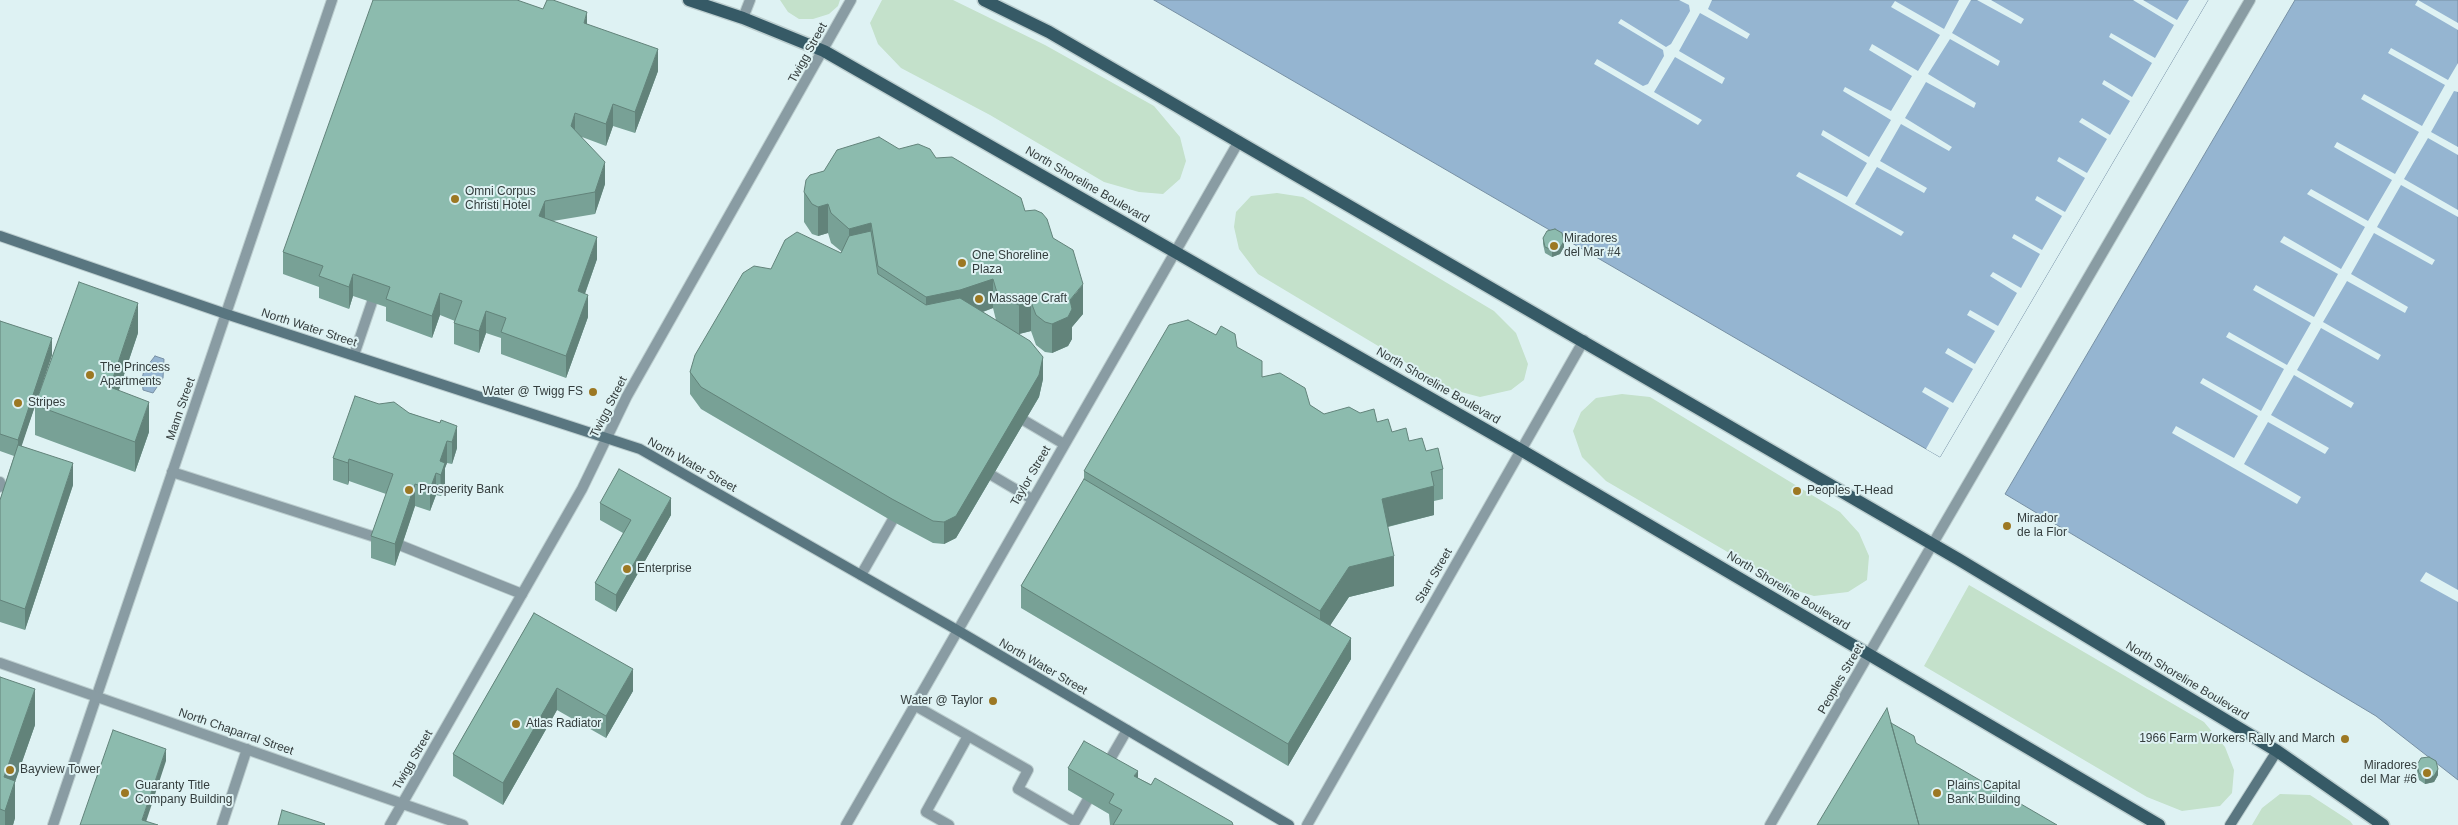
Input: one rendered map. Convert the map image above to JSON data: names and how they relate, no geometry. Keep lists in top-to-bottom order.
{
  "streets": {
    "main road": ["North Shoreline Boulevard", "North Water Street"],
    "street": [
      "Twigg Street",
      "Mann Street",
      "Taylor Street",
      "Starr Street",
      "Peoples Street",
      "North Chaparral Street"
    ]
  },
  "crossings": [
    ["Twigg Street", "North Shoreline Boulevard"],
    ["Twigg Street", "North Water Street"],
    ["Twigg Street", "North Chaparral Street"],
    ["North Shoreline Boulevard", "Taylor Street"],
    ["North Shoreline Boulevard", "Starr Street"],
    ["North Shoreline Boulevard", "Peoples Street"],
    ["North Water Street", "Mann Street"],
    ["North Water Street", "Taylor Street"],
    ["Mann Street", "North Chaparral Street"]
  ],
  "places": [
    "Omni Corpus Christi Hotel",
    "Miradores del Mar #4",
    "One Shoreline Plaza",
    "Massage Craft",
    "The Princess Apartments",
    "Water @ Twigg FS",
    "Stripes",
    "Prosperity Bank",
    "Peoples T-Head",
    "Mirador de la Flor",
    "Enterprise",
    "Water @ Taylor",
    "Atlas Radiator",
    "1966 Farm Workers Rally and March",
    "Bayview Tower",
    "Miradores del Mar #6",
    "Guaranty Title Company Building",
    "Plains Capital Bank Building"
  ]
}
